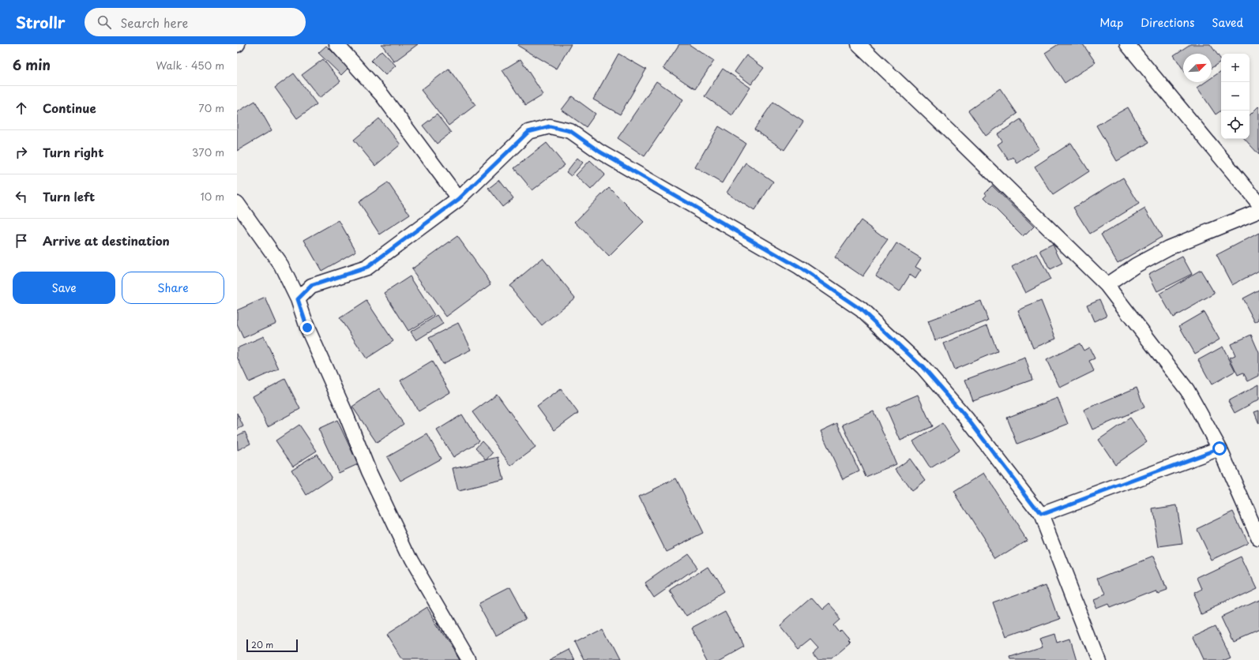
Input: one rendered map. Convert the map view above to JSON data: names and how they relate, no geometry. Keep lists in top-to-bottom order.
{
  "scale_bar": "20 m",
  "north": "top right",
  "page": {
    "header": "Strollr",
    "search": "Search here",
    "nav": ["Map", "Directions", "Saved"],
    "heading": ["6 min", "Walk · 450 m"],
    "map_buttons": ["+", "−"],
    "list": [
      ["Continue", "70 m"],
      ["Turn right", "370 m"],
      ["Turn left", "10 m"],
      "Arrive at destination"
    ],
    "buttons": ["Save", "Share"],
    "scale": "20 m"
  }
}
